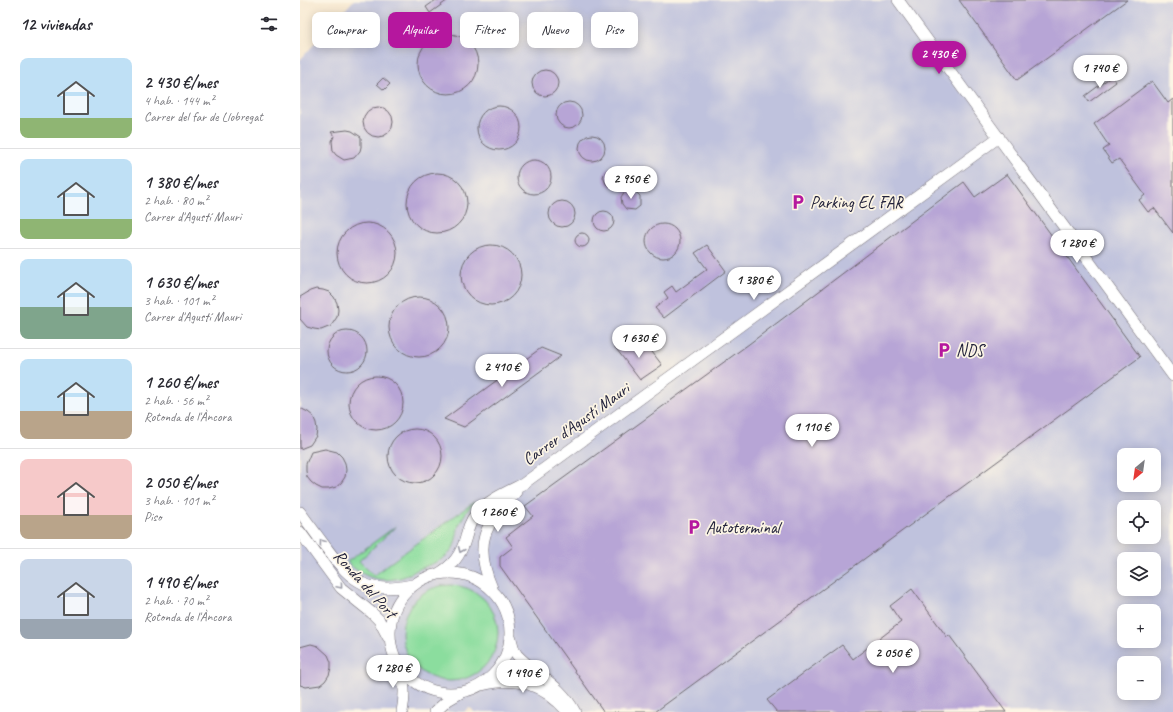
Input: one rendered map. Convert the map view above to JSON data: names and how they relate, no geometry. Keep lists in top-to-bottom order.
{
  "streets": {
    "street": ["Carrer d'Agustí Mauri", "Ronda del Port"]
  },
  "places": {
    "parking": ["Parking EL FAR", "NDS", "Autoterminal"]
  },
  "north": "bottom left",
  "page": {
    "heading": "12 viviendas",
    "chip": [
      "Comprar",
      "Alquilar",
      "Filtros",
      "Nuevo",
      "Piso"
    ],
    "price": [
      "2 430 €",
      "1 740 €",
      "2 950 €",
      "1 280 €",
      "1 380 €",
      "1 630 €",
      "2 410 €",
      "1 110 €",
      "1 260 €",
      "2 050 €",
      "1 280 €",
      "1 490 €"
    ],
    "list": [
      {
        "name": "2 430 €/mes",
        "note": "4 hab. · 144 m² · Carrer del far de Llobregat"
      },
      {
        "name": "1 380 €/mes",
        "note": "2 hab. · 80 m² · Carrer d'Agustí Mauri"
      },
      {
        "name": "1 630 €/mes",
        "note": "3 hab. · 101 m² · Carrer d'Agustí Mauri"
      },
      {
        "name": "1 260 €/mes",
        "note": "2 hab. · 56 m² · Rotonda de l'Àncora"
      },
      {
        "name": "2 050 €/mes",
        "note": "3 hab. · 101 m² · Piso"
      },
      {
        "name": "1 490 €/mes",
        "note": "2 hab. · 70 m² · Rotonda de l'Àncora"
      }
    ],
    "map_buttons": ["+", "−"]
  }
}
